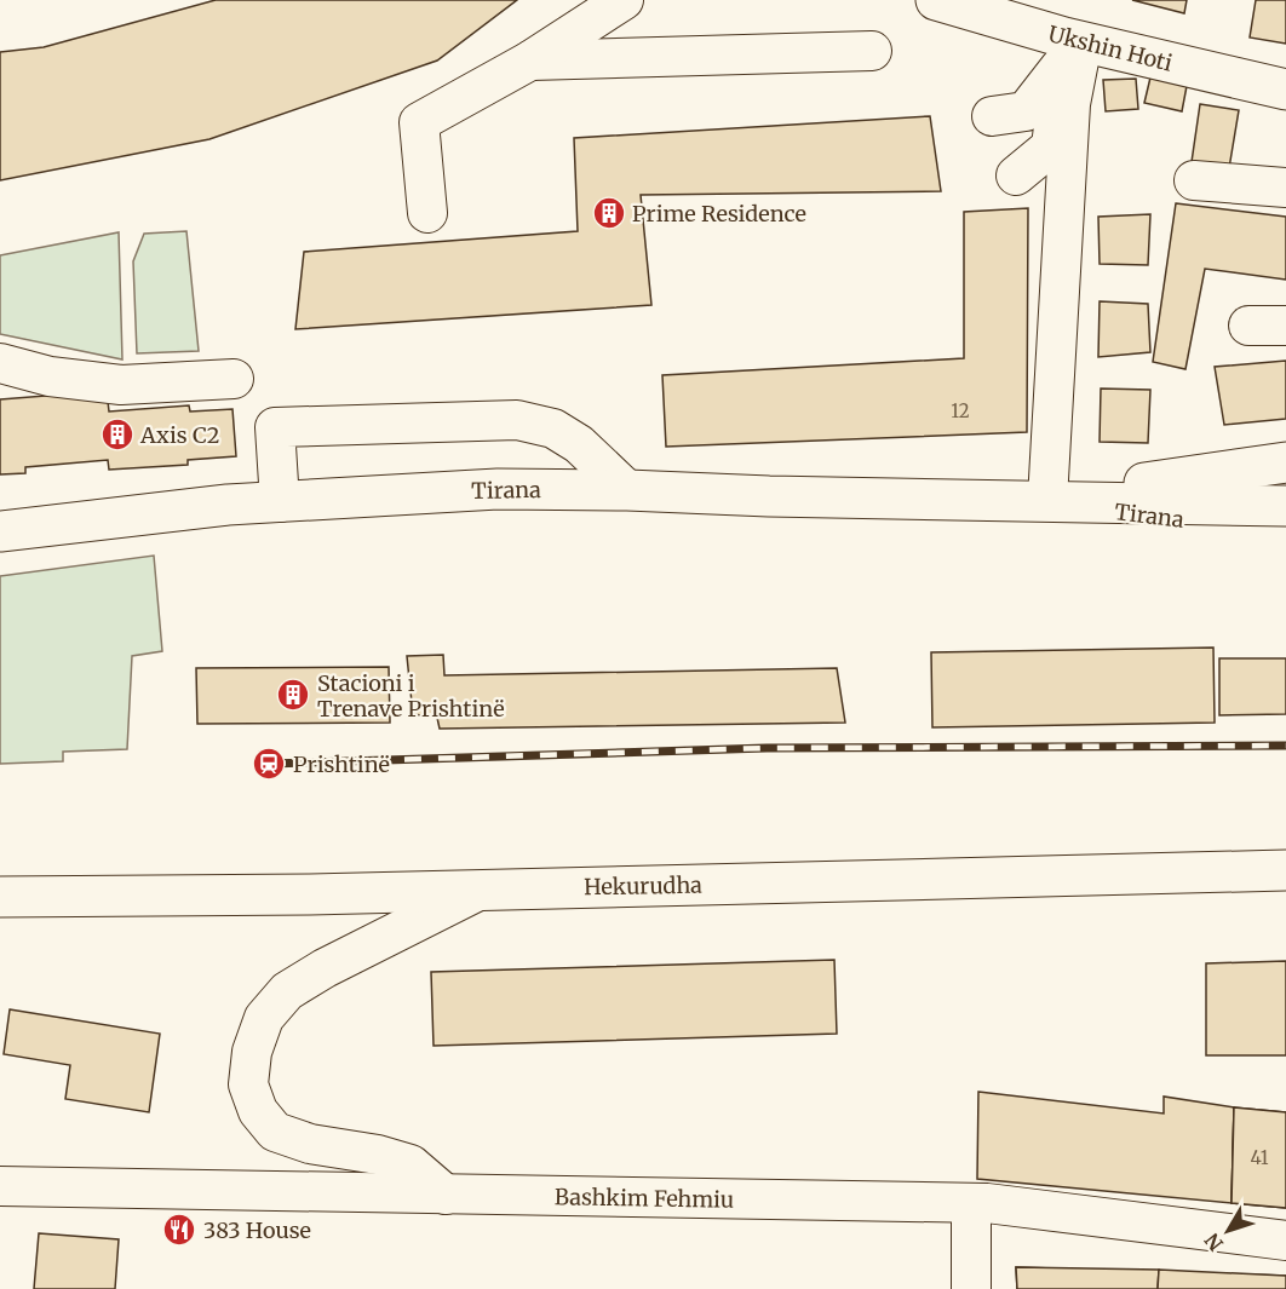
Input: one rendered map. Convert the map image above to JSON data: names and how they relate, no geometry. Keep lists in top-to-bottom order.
{
  "streets": {
    "main road": ["Ukshin Hoti", "Tirana", "Hekurudha"],
    "street": ["Bashkim Fehmiu"]
  },
  "places": {
    "building": ["Prime Residence", "Axis C2", "Stacioni i Trenave Prishtinë"],
    "station": ["Prishtinë"],
    "restaurant": ["383 House"]
  },
  "house_numbers": ["12", "41"],
  "north": "bottom left"
}
